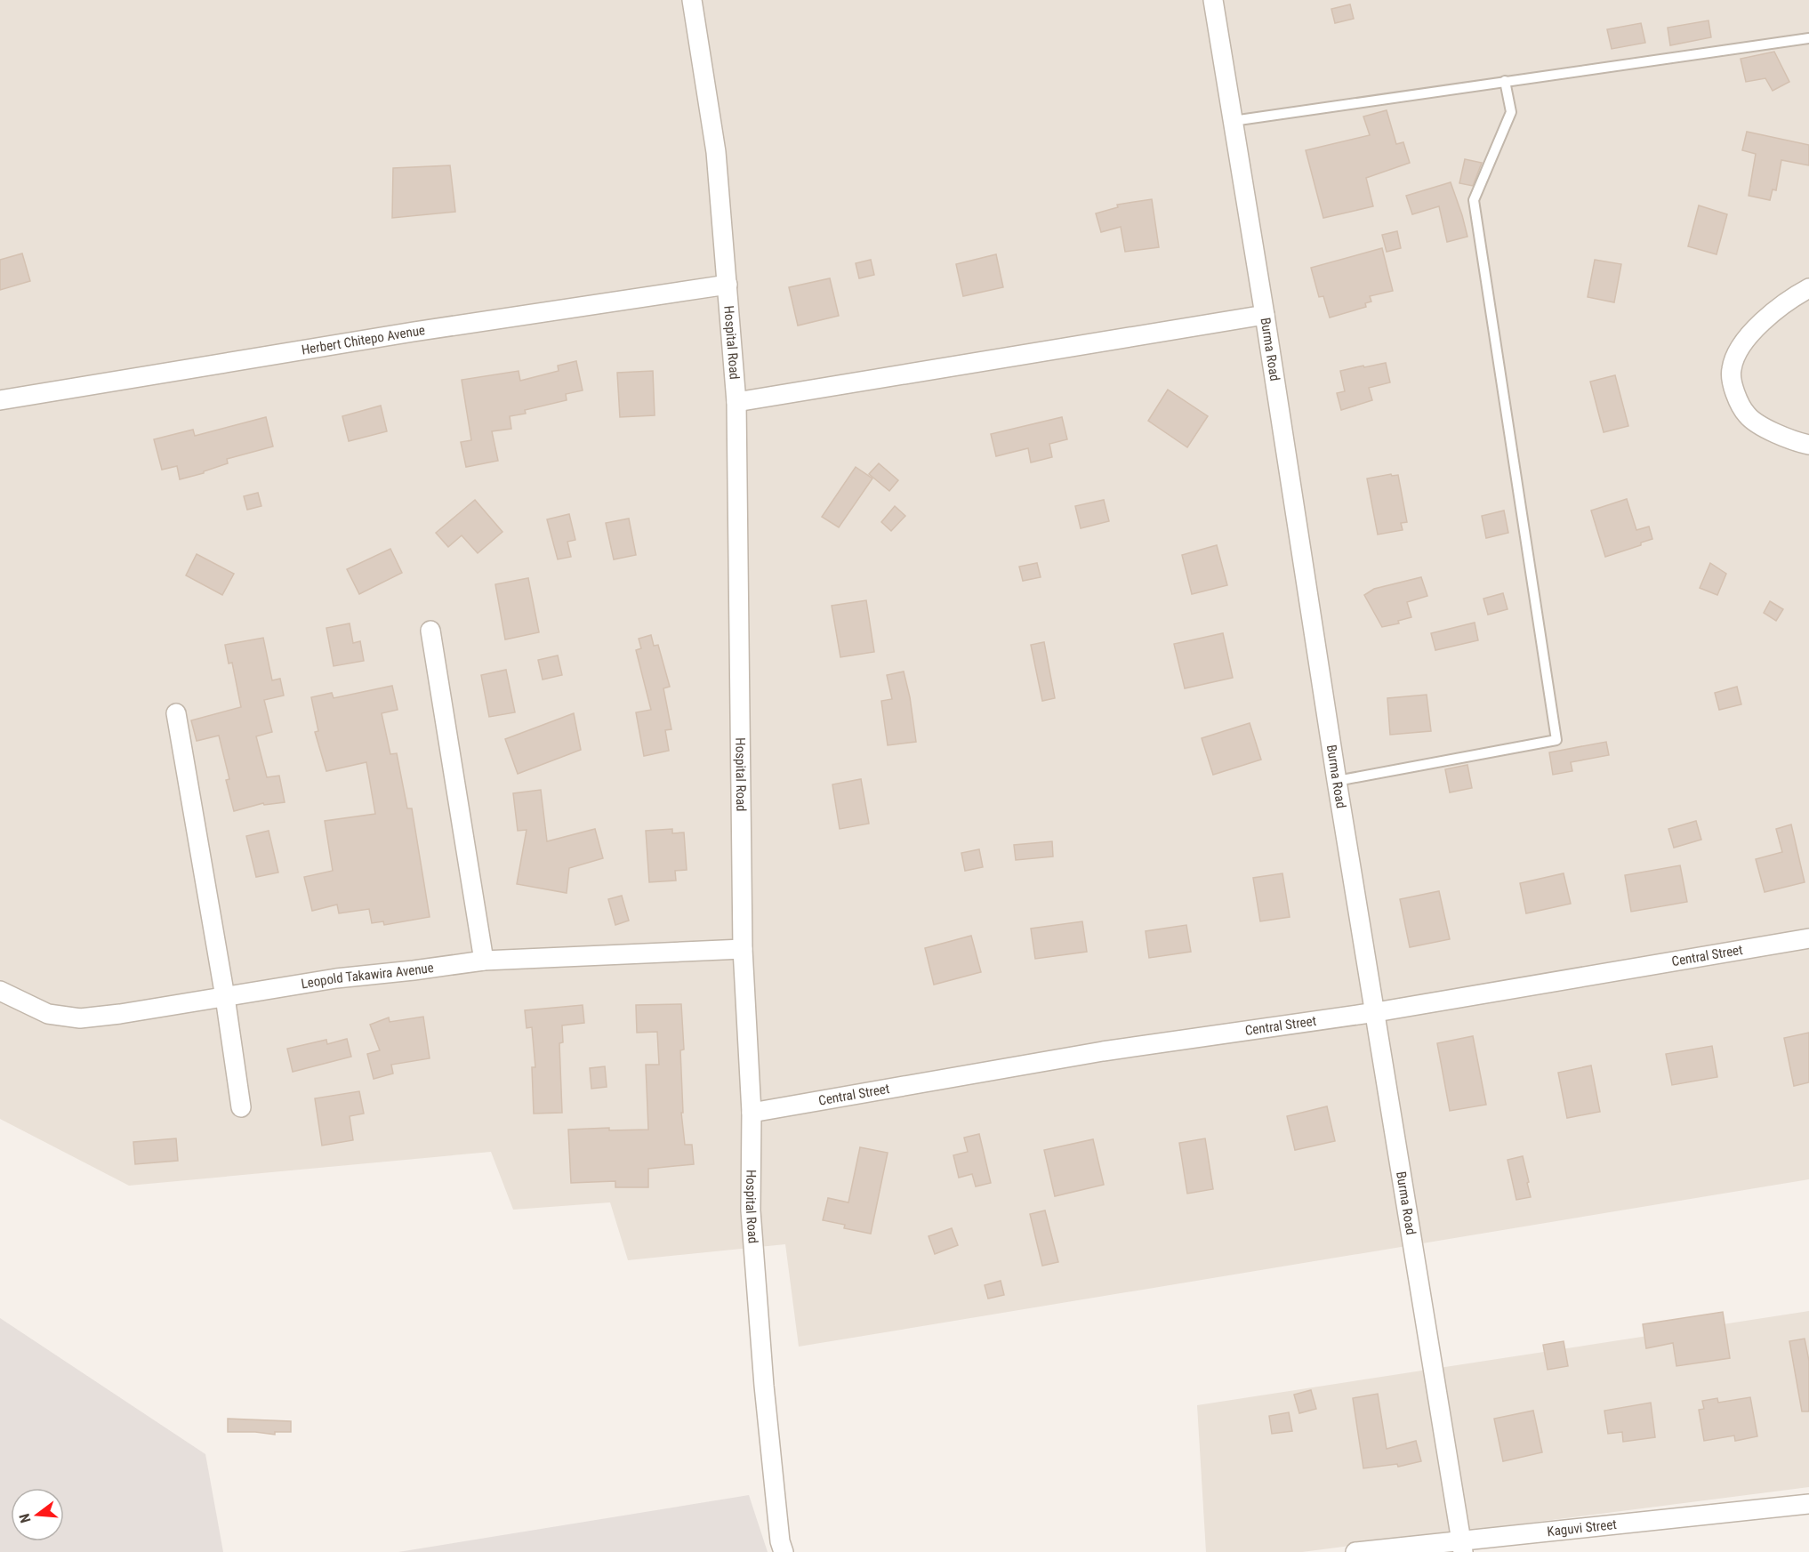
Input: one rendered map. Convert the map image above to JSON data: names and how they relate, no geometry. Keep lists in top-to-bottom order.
{
  "streets": {
    "street": [
      "Herbert Chitepo Avenue",
      "Hospital Road",
      "Burma Road",
      "Central Street",
      "Leopold Takawira Avenue",
      "Kaguvi Street"
    ]
  },
  "crossings": [
    ["Herbert Chitepo Avenue", "Hospital Road"],
    ["Hospital Road", "Central Street"],
    ["Hospital Road", "Leopold Takawira Avenue"],
    ["Burma Road", "Central Street"],
    ["Burma Road", "Kaguvi Street"]
  ],
  "north": "left"
}
